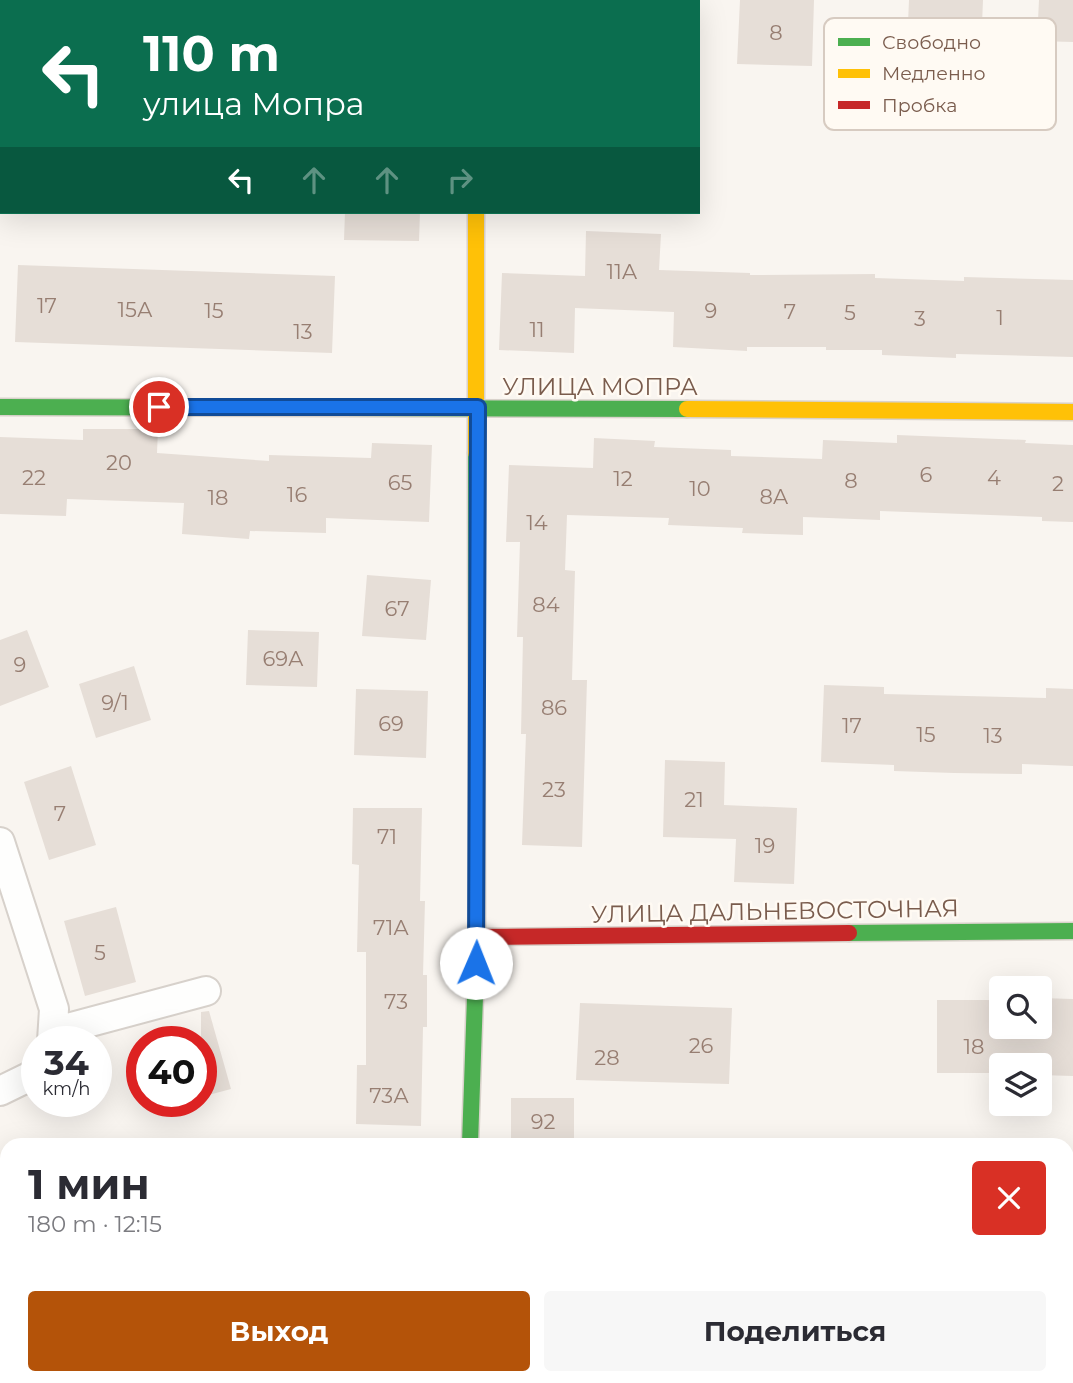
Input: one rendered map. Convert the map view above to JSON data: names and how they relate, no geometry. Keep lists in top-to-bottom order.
{
  "streets": {
    "street": ["УЛИЦА МОПРА", "УЛИЦА ДАЛЬНЕВОСТОЧНАЯ"]
  },
  "house_numbers": [
    "8",
    "11А",
    "17",
    "15А",
    "15",
    "9",
    "7",
    "5",
    "1",
    "3",
    "11",
    "13",
    "20",
    "6",
    "22",
    "4",
    "12",
    "8",
    "65",
    "2",
    "10",
    "16",
    "8А",
    "18",
    "14",
    "84",
    "67",
    "69А",
    "9",
    "9/1",
    "86",
    "69",
    "17",
    "15",
    "13",
    "23",
    "21",
    "7",
    "71",
    "19",
    "71А",
    "5",
    "73",
    "26",
    "18",
    "28",
    "73А",
    "92"
  ],
  "legend": ["Свободно", "Медленно", "Пробка"],
  "page": {
    "turn": ["110 m", "улица Мопра"],
    "speed": "34 km/h",
    "limit": "40",
    "heading": ["1 мин", "180 m · 12:15"],
    "buttons": ["Выход", "Поделиться"]
  }
}
